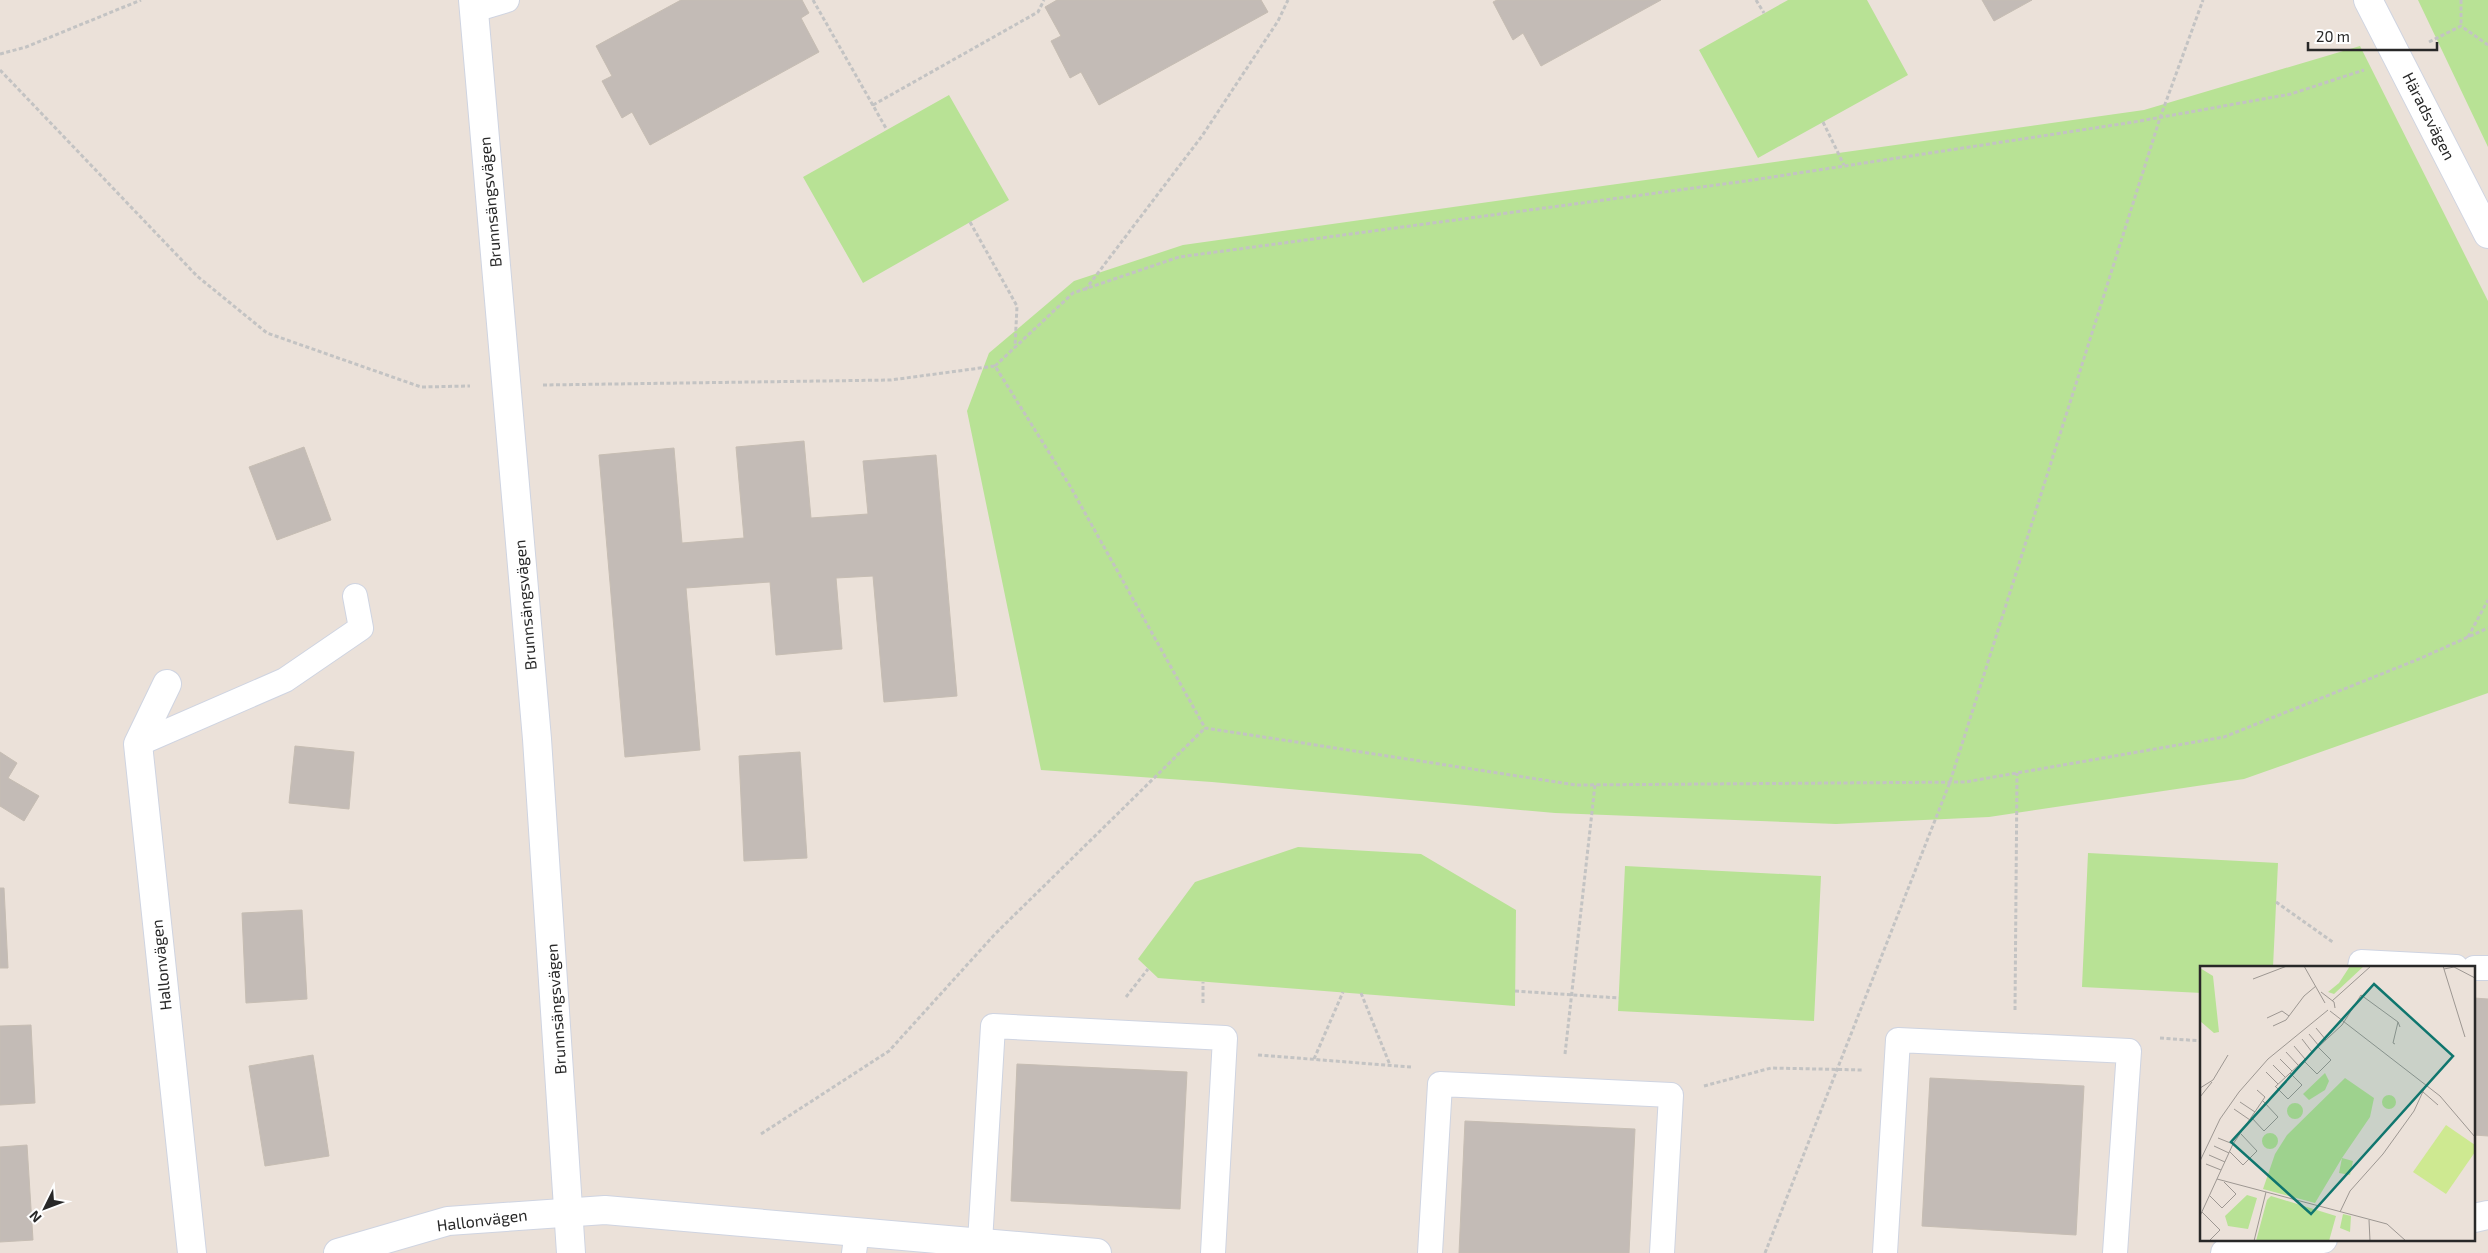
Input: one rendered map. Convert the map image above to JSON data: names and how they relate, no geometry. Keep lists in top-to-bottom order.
{
  "streets": {
    "street": ["Häradsvägen", "Brunnsängsvägen", "Hallonvägen"]
  },
  "crossings": [
    ["Brunnsängsvägen", "Hallonvägen"]
  ],
  "scale_bar": "20 m",
  "north": "bottom left"
}
